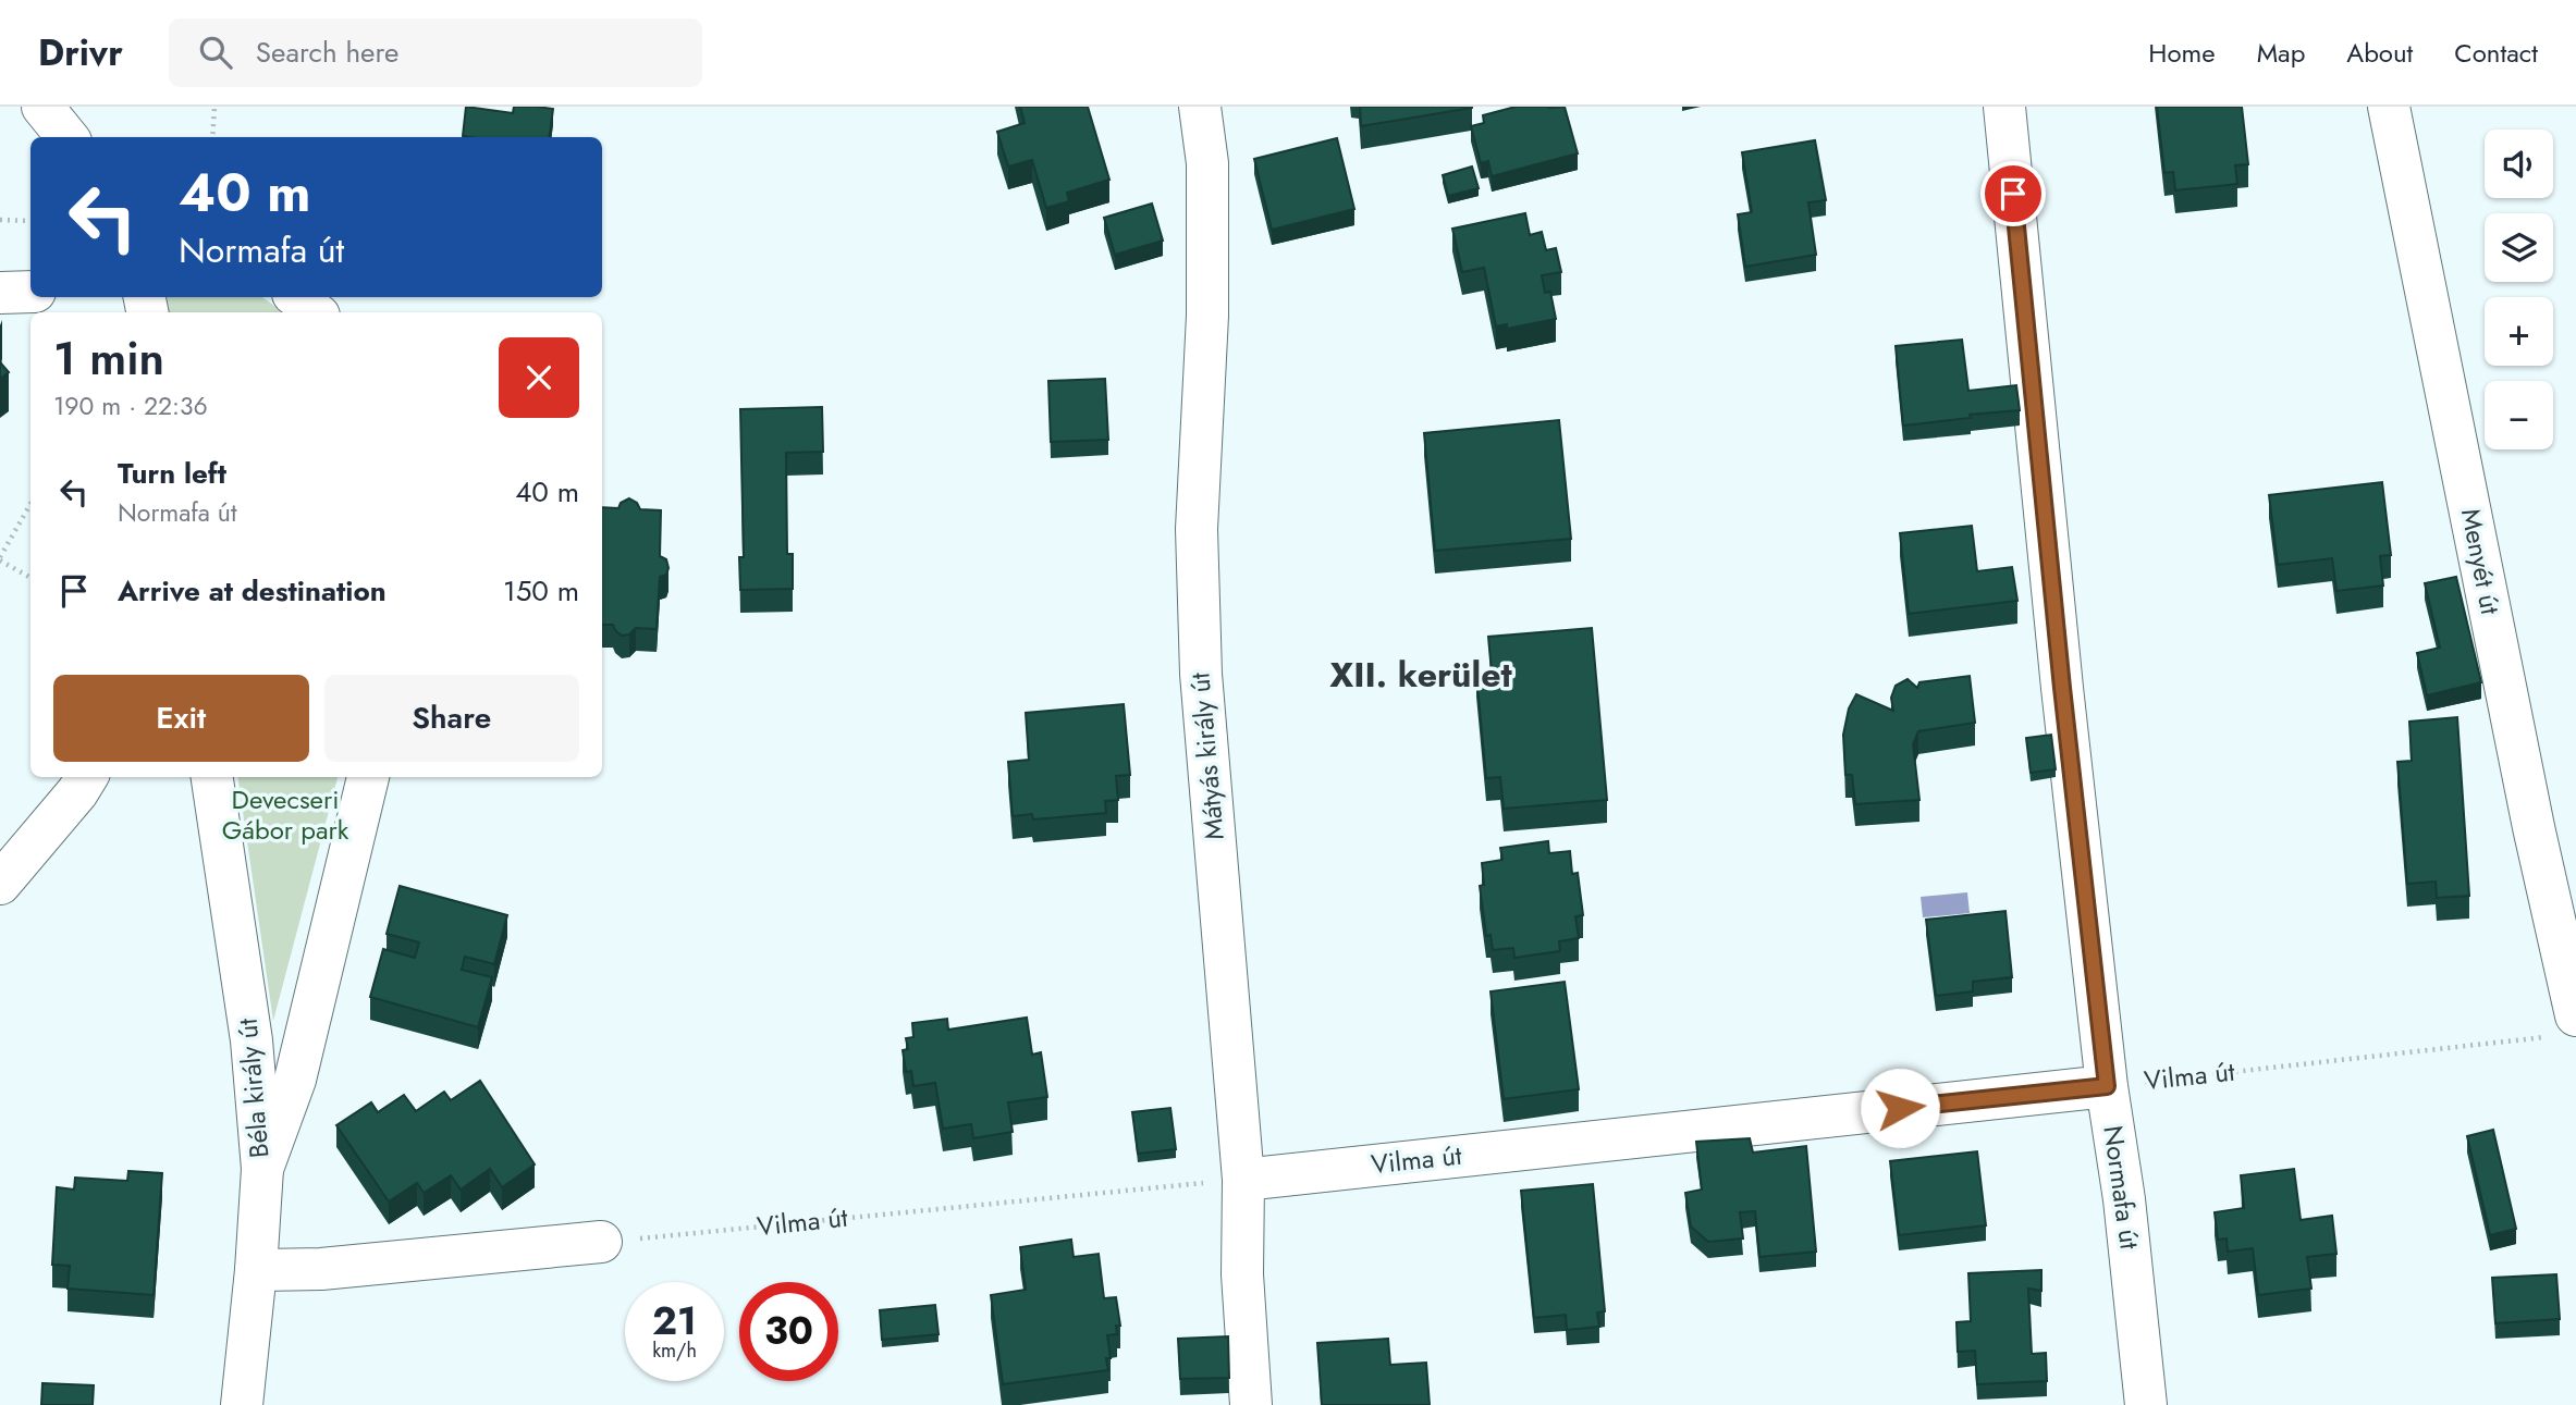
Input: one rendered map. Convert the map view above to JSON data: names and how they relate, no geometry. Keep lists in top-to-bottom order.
{
  "streets": {
    "street": [
      "Menyét út",
      "Mátyás király út",
      "Vilma út",
      "Béla király út",
      "Normafa út"
    ]
  },
  "crossings": [
    ["Menyét út", "Vilma út"],
    ["Mátyás király út", "Vilma út"],
    ["Vilma út", "Normafa út"]
  ],
  "districts": ["XII. kerület"],
  "parks": ["Devecseri Gábor park"],
  "page": {
    "header": "Drivr",
    "search": "Search here",
    "nav": [
      "Home",
      "Map",
      "About",
      "Contact"
    ],
    "map_buttons": ["+", "−"],
    "turn": ["40 m", "Normafa út"],
    "heading": ["1 min", "190 m · 22:36"],
    "list": [
      {
        "name": "Turn left",
        "note": "Normafa út",
        "value": "40 m"
      },
      {
        "name": "Arrive at destination",
        "value": "150 m"
      }
    ],
    "buttons": ["Exit", "Share"],
    "speed": "21 km/h",
    "limit": "30"
  }
}
